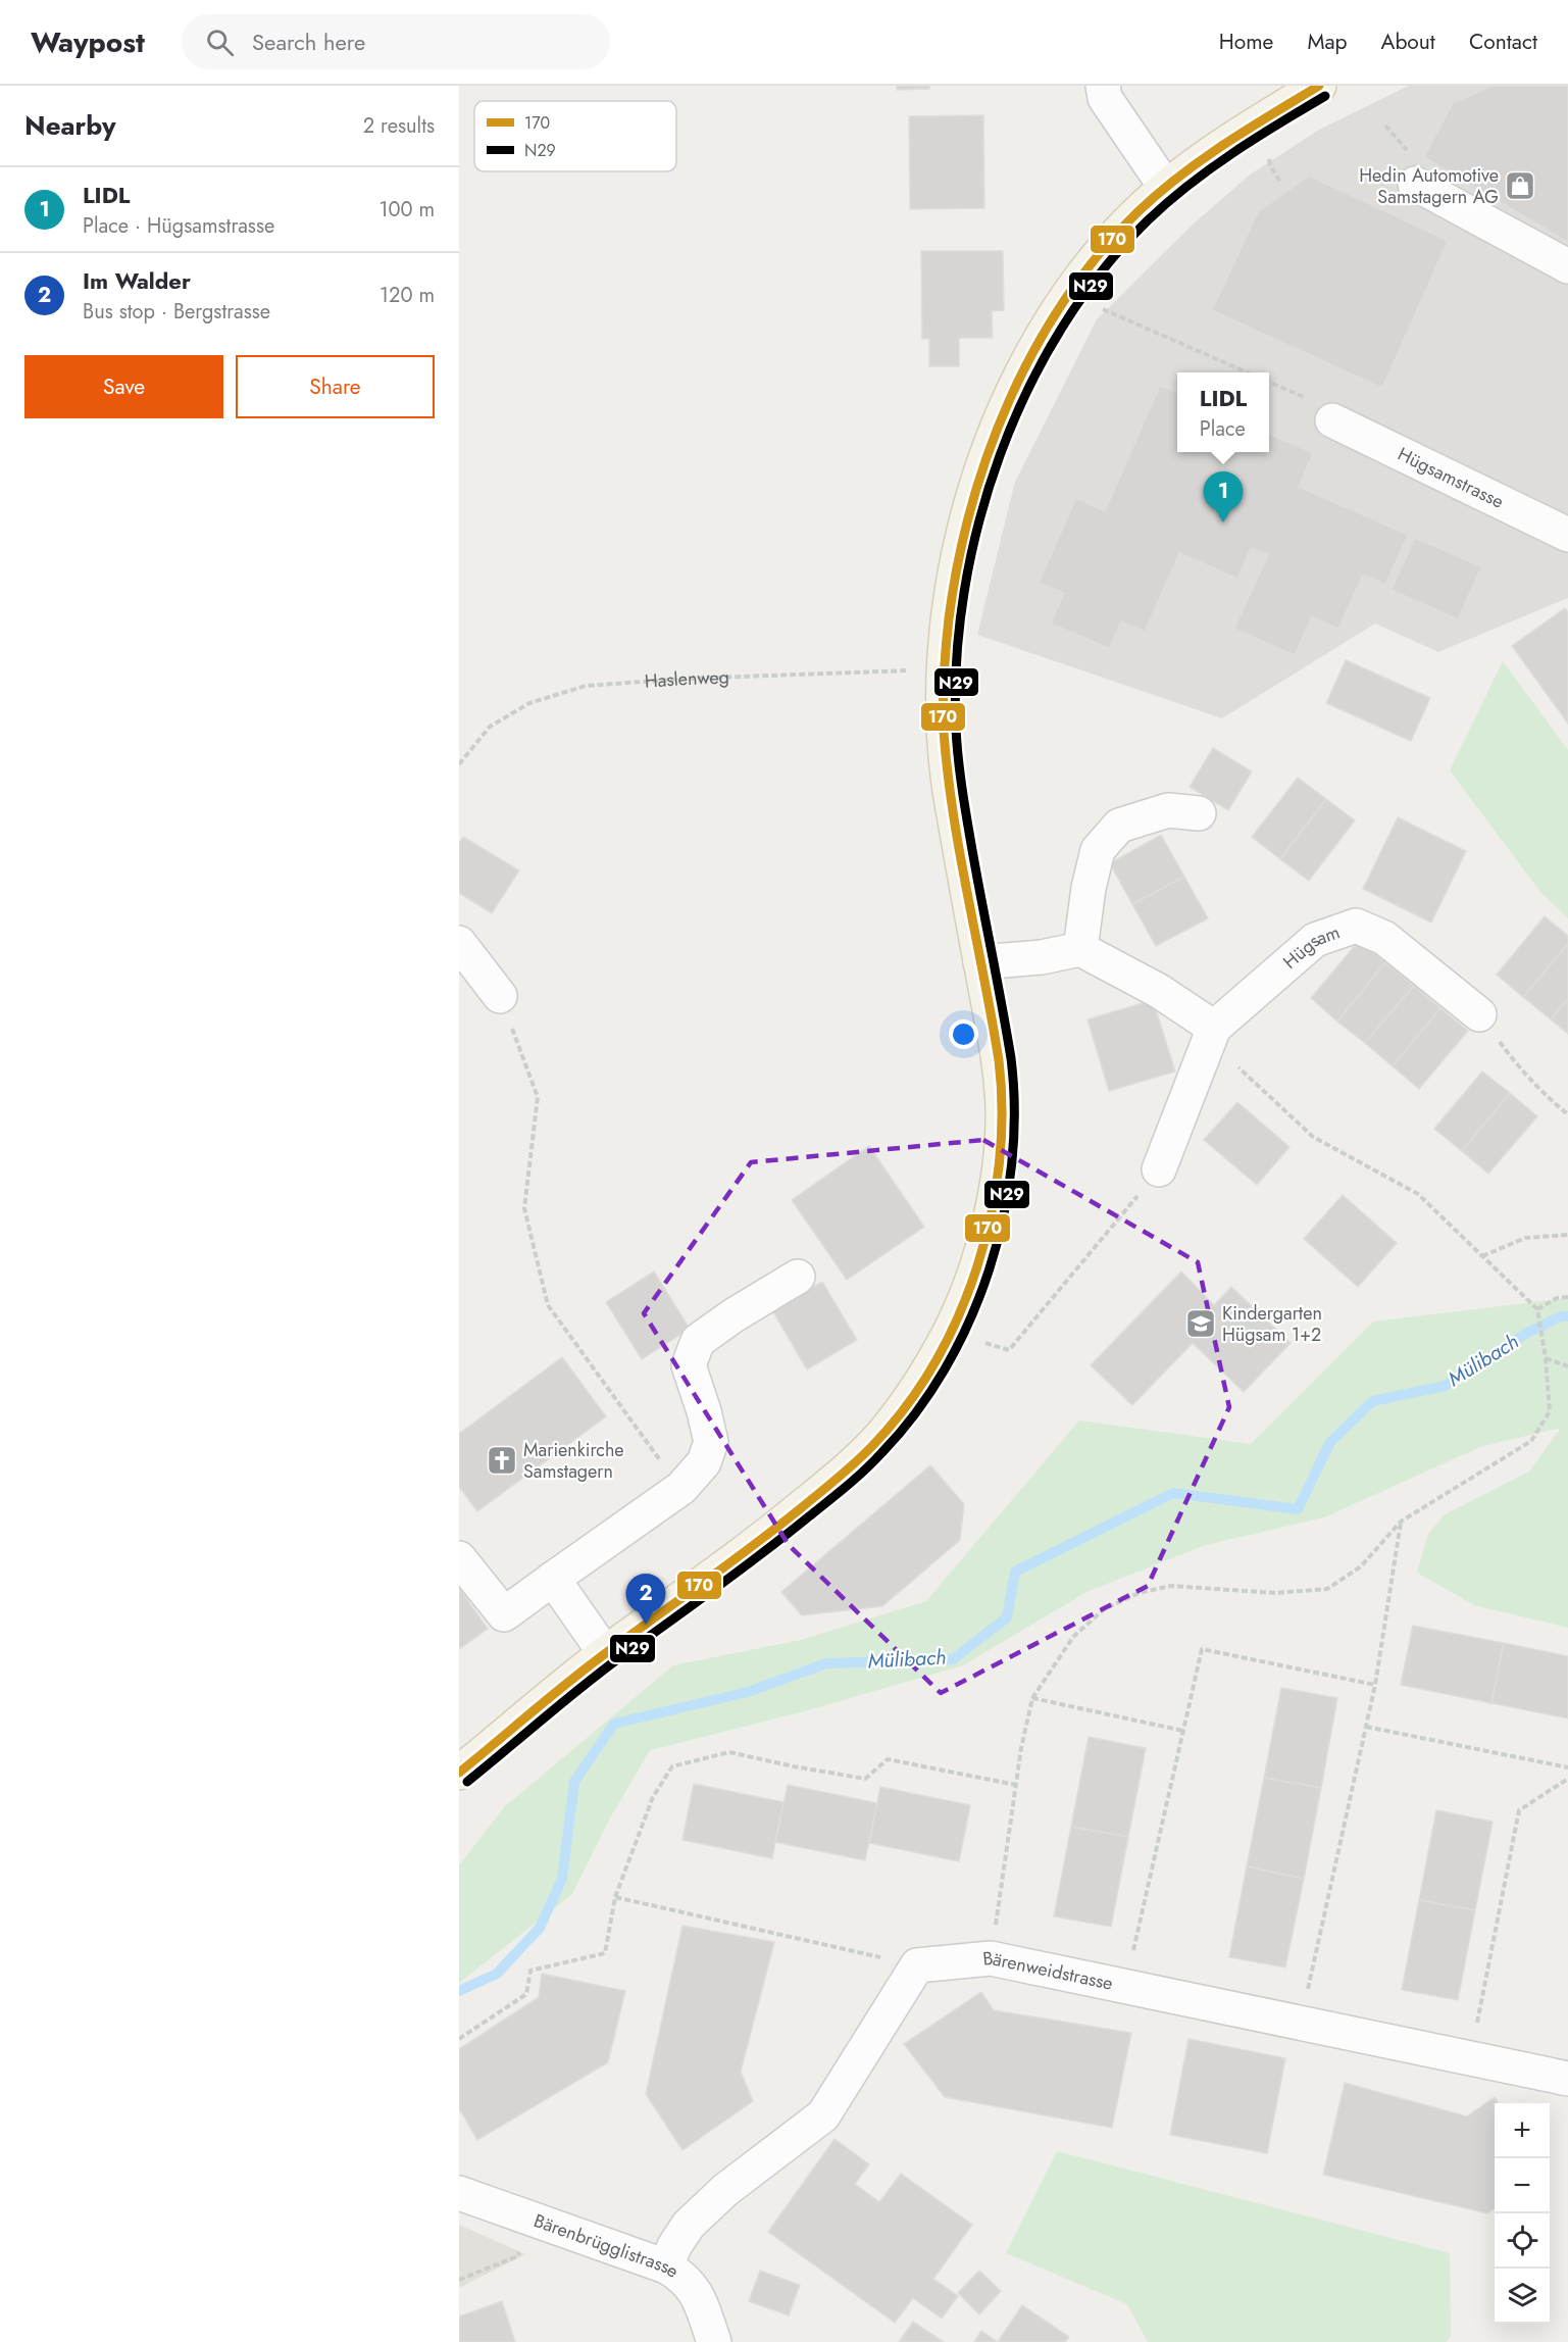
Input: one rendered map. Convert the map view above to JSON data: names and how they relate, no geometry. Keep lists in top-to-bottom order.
{
  "streets": {
    "street": [
      "Hügsamstrasse",
      "Hügsam",
      "Bärenweidstrasse",
      "Bärenbrügglistrasse"
    ],
    "path": ["Haslenweg"]
  },
  "water": ["Mülibach"],
  "places": {
    "shop": ["Hedin Automotive Samstagern AG"],
    "school or university": ["Kindergarten Hügsam 1+2"],
    "church": ["Marienkirche Samstagern"]
  },
  "lines": ["transit line 170", "transit line N29"],
  "legend": ["170", "N29"],
  "page": {
    "header": "Waypost",
    "search": "Search here",
    "nav": [
      "Home",
      "Map",
      "About",
      "Contact"
    ],
    "heading": ["Nearby", "2 results"],
    "list": [
      {
        "mark": "1",
        "name": "LIDL",
        "note": "Place · Hügsamstrasse",
        "value": "100 m"
      },
      {
        "mark": "2",
        "name": "Im Walder",
        "note": "Bus stop · Bergstrasse",
        "value": "120 m"
      }
    ],
    "buttons": ["Save", "Share"],
    "popup": ["LIDL", "Place"],
    "pins": ["1", "2"],
    "map_buttons": ["+", "−"]
  }
}
